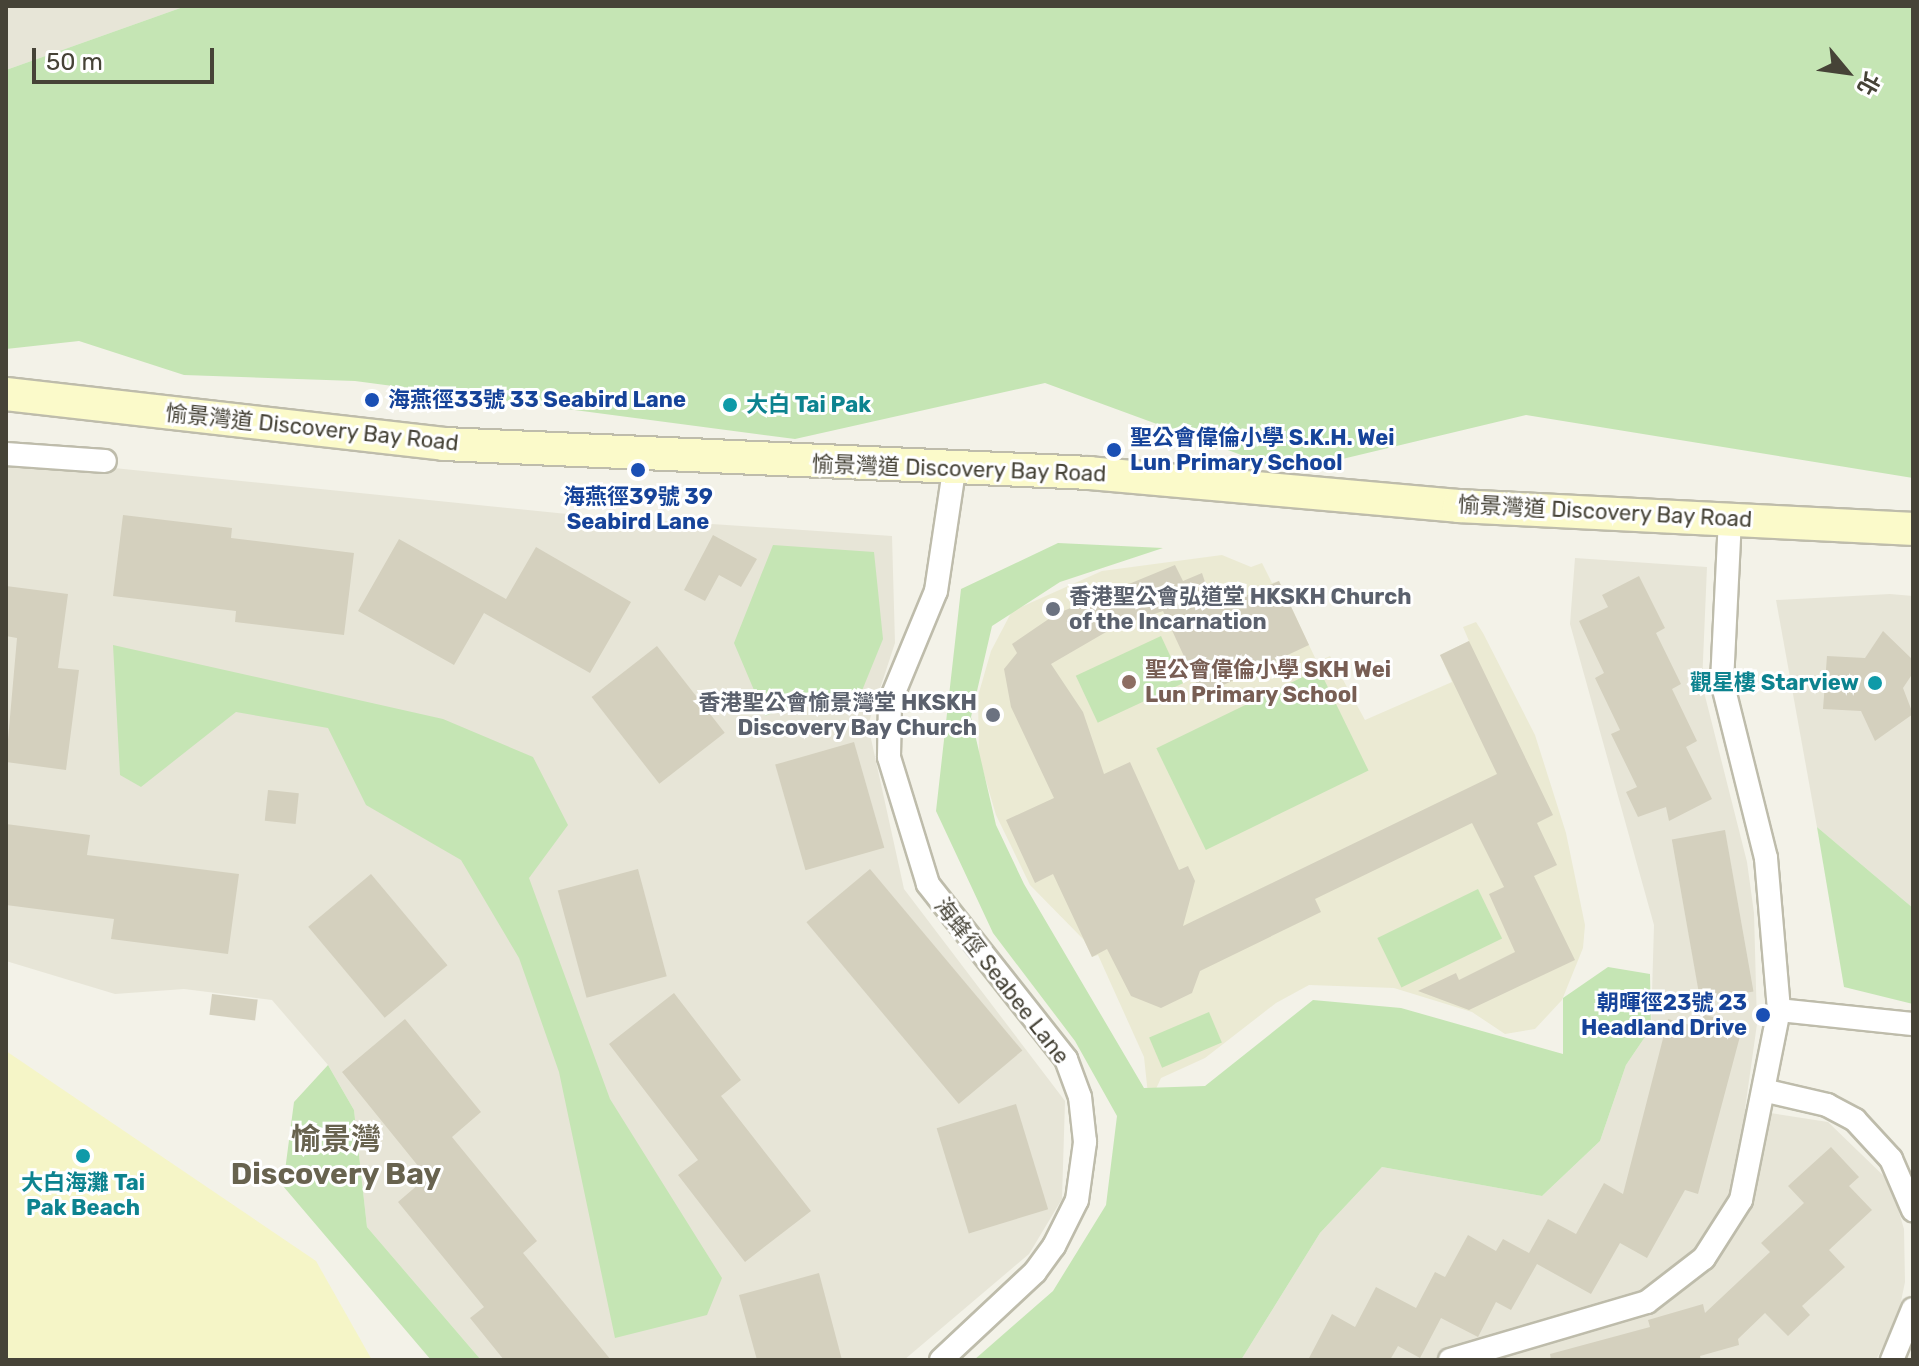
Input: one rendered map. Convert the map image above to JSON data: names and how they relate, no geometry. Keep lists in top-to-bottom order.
{
  "streets": {
    "street": ["愉景灣道 Discovery Bay Road", "海蜂徑 Seabee Lane"]
  },
  "crossings": [
    ["愉景灣道 Discovery Bay Road", "海蜂徑 Seabee Lane"]
  ],
  "districts": ["愉景灣 Discovery Bay"],
  "places": [
    "海燕徑33號 33 Seabird Lane",
    "大白 Tai Pak",
    "聖公會偉倫小學 S.K.H. Wei Lun Primary School",
    "海燕徑39號 39 Seabird Lane",
    "香港聖公會弘道堂 HKSKH Church of the Incarnation",
    "聖公會偉倫小學 SKH Wei Lun Primary School",
    "觀星樓 Starview",
    "香港聖公會愉景灣堂 HKSKH Discovery Bay Church",
    "朝暉徑23號 23 Headland Drive",
    "大白海灘 Tai Pak Beach"
  ],
  "scale_bar": "50 m",
  "north": "bottom right"
}
